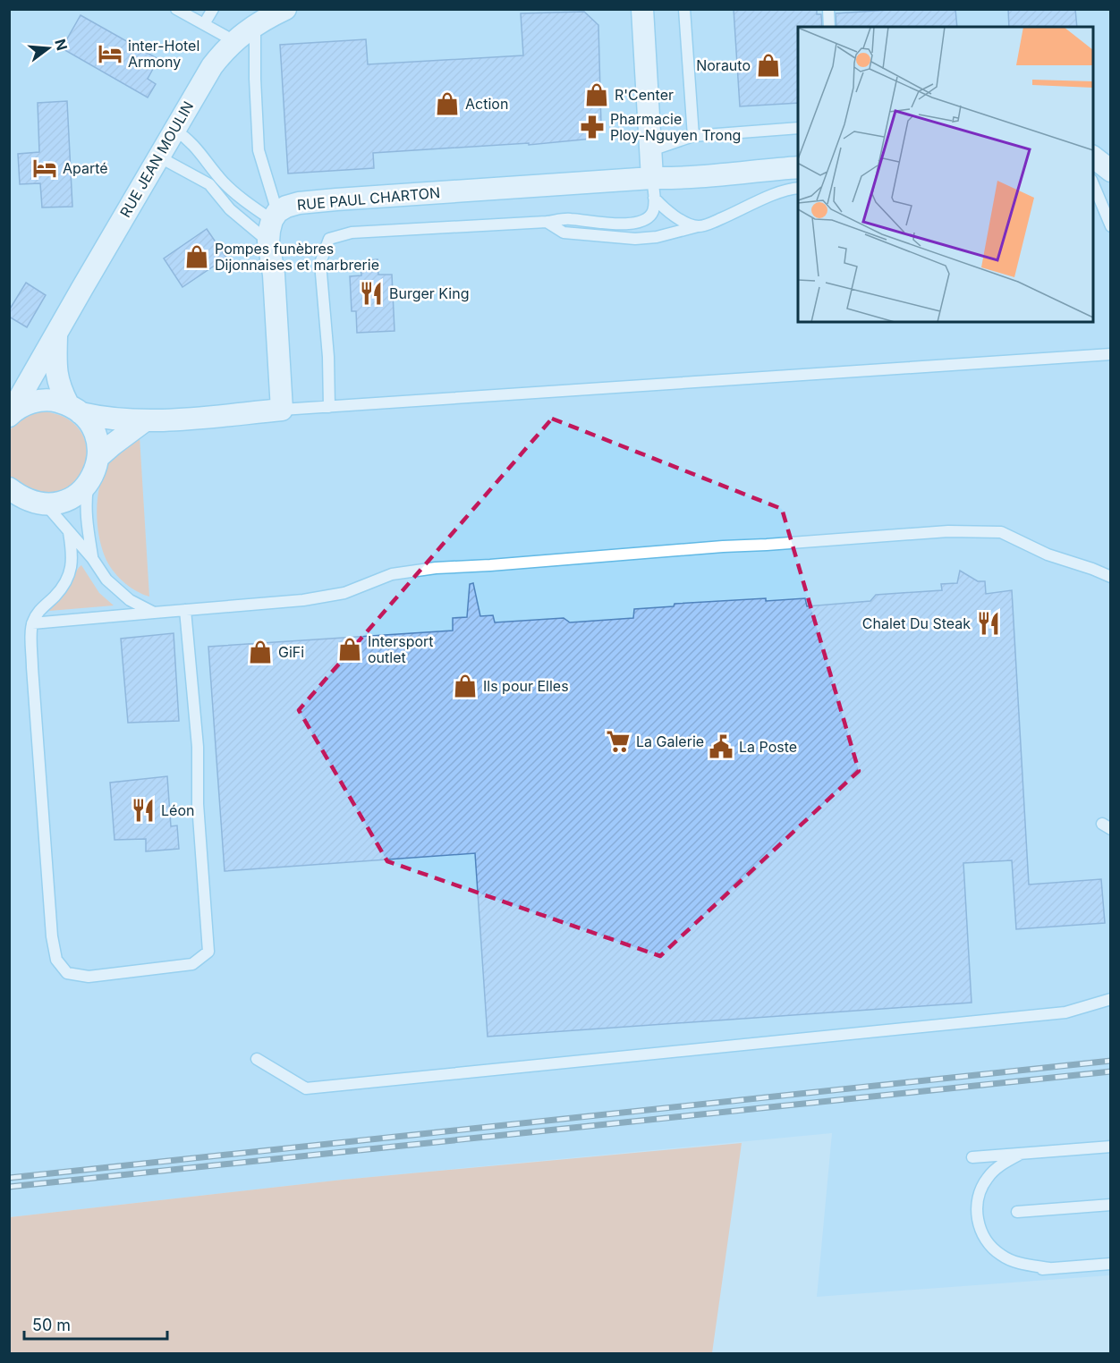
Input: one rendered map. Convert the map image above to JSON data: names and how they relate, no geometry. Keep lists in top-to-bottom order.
{
  "streets": {
    "street": ["RUE JEAN MOULIN", "RUE PAUL CHARTON"]
  },
  "places": {
    "hotel": ["inter-Hotel Armony", "Aparté"],
    "shop": [
      "Norauto",
      "R'Center",
      "Action",
      "Pompes funèbres Dijonnaises et marbrerie",
      "Intersport outlet",
      "GiFi",
      "Ils pour Elles"
    ],
    "pharmacy": ["Pharmacie Ploy-Nguyen Trong"],
    "restaurant": ["Burger King", "Chalet Du Steak", "Léon"],
    "supermarket": ["La Galerie"],
    "public building": ["La Poste"]
  },
  "scale_bar": "50 m",
  "north": "right"
}
